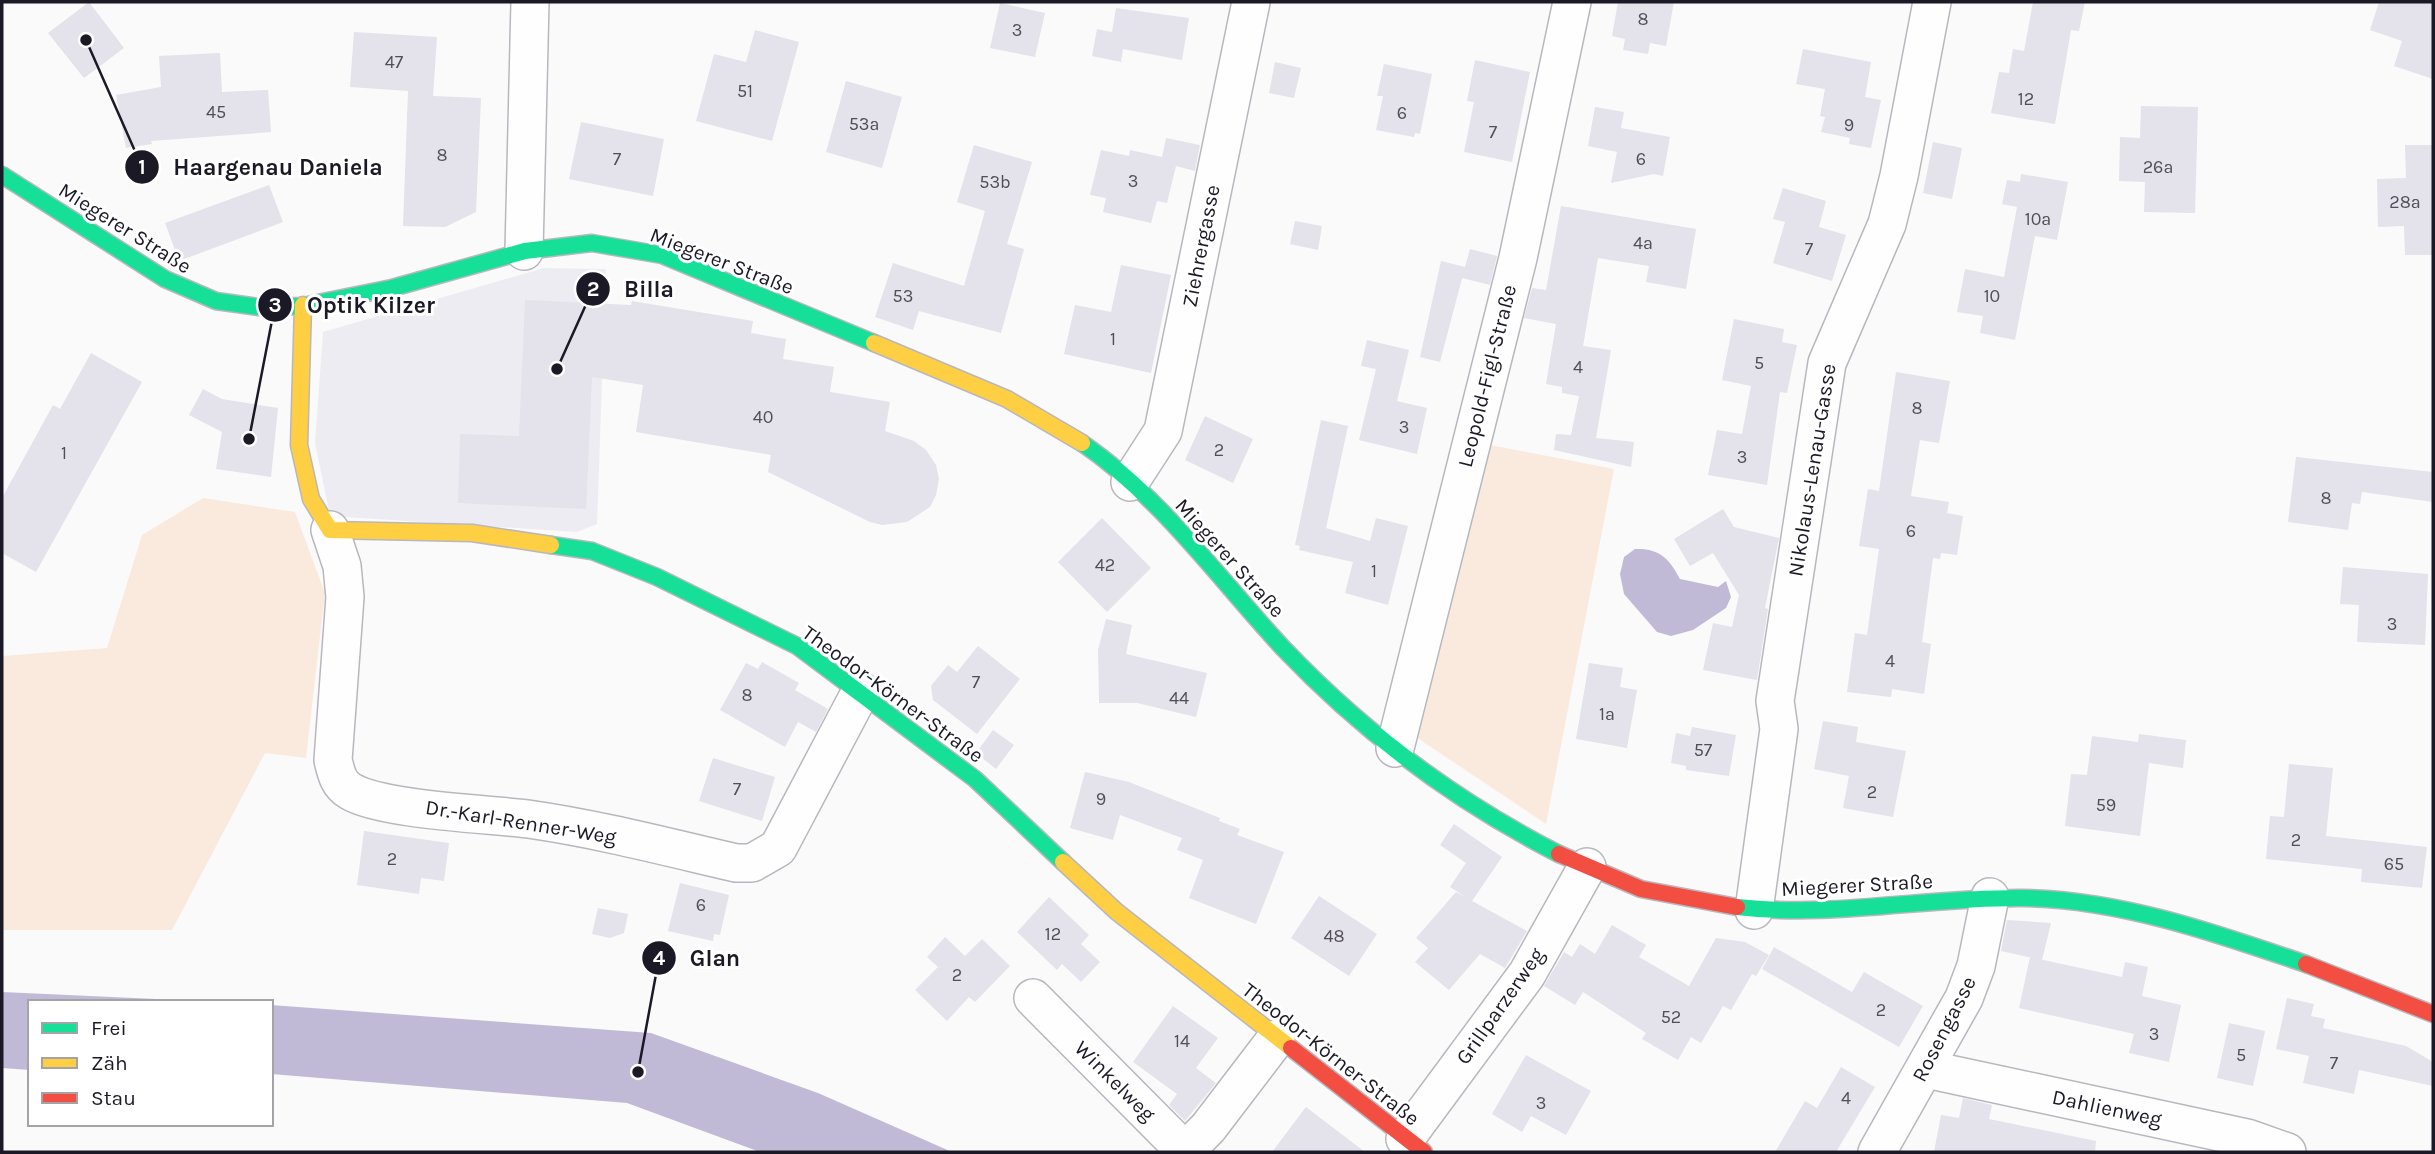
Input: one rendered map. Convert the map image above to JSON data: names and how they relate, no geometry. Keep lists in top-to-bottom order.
{
  "streets": {
    "main road": ["Miegerer Straße", "Theodor-Körner-Straße"],
    "street": [
      "Ziehrergasse",
      "Leopold-Figl-Straße",
      "Nikolaus-Lenau-Gasse",
      "Dr.-Karl-Renner-Weg",
      "Grillparzerweg",
      "Rosengasse",
      "Winkelweg",
      "Dahlienweg"
    ]
  },
  "crossings": [
    ["Miegerer Straße", "Ziehrergasse"],
    ["Miegerer Straße", "Leopold-Figl-Straße"],
    ["Miegerer Straße", "Nikolaus-Lenau-Gasse"],
    ["Miegerer Straße", "Grillparzerweg"],
    ["Miegerer Straße", "Rosengasse"],
    ["Theodor-Körner-Straße", "Dr.-Karl-Renner-Weg"],
    ["Theodor-Körner-Straße", "Grillparzerweg"],
    ["Theodor-Körner-Straße", "Winkelweg"],
    ["Rosengasse", "Dahlienweg"]
  ],
  "places": [
    "Haargenau Daniela",
    "Billa",
    "Optik Kilzer",
    "Glan"
  ],
  "house_numbers": [
    "8",
    "3",
    "47",
    "51",
    "12",
    "45",
    "6",
    "53a",
    "9",
    "7",
    "8",
    "7",
    "6",
    "26a",
    "3",
    "53b",
    "28a",
    "10a",
    "4a",
    "7",
    "53",
    "10",
    "1",
    "5",
    "4",
    "8",
    "40",
    "3",
    "2",
    "1",
    "3",
    "8",
    "6",
    "42",
    "1",
    "3",
    "4",
    "7",
    "8",
    "44",
    "1a",
    "57",
    "7",
    "2",
    "9",
    "59",
    "2",
    "2",
    "65",
    "6",
    "12",
    "48",
    "2",
    "2",
    "52",
    "3",
    "14",
    "5",
    "7",
    "4",
    "3"
  ],
  "legend": ["Frei", "Zäh", "Stau"]
}
